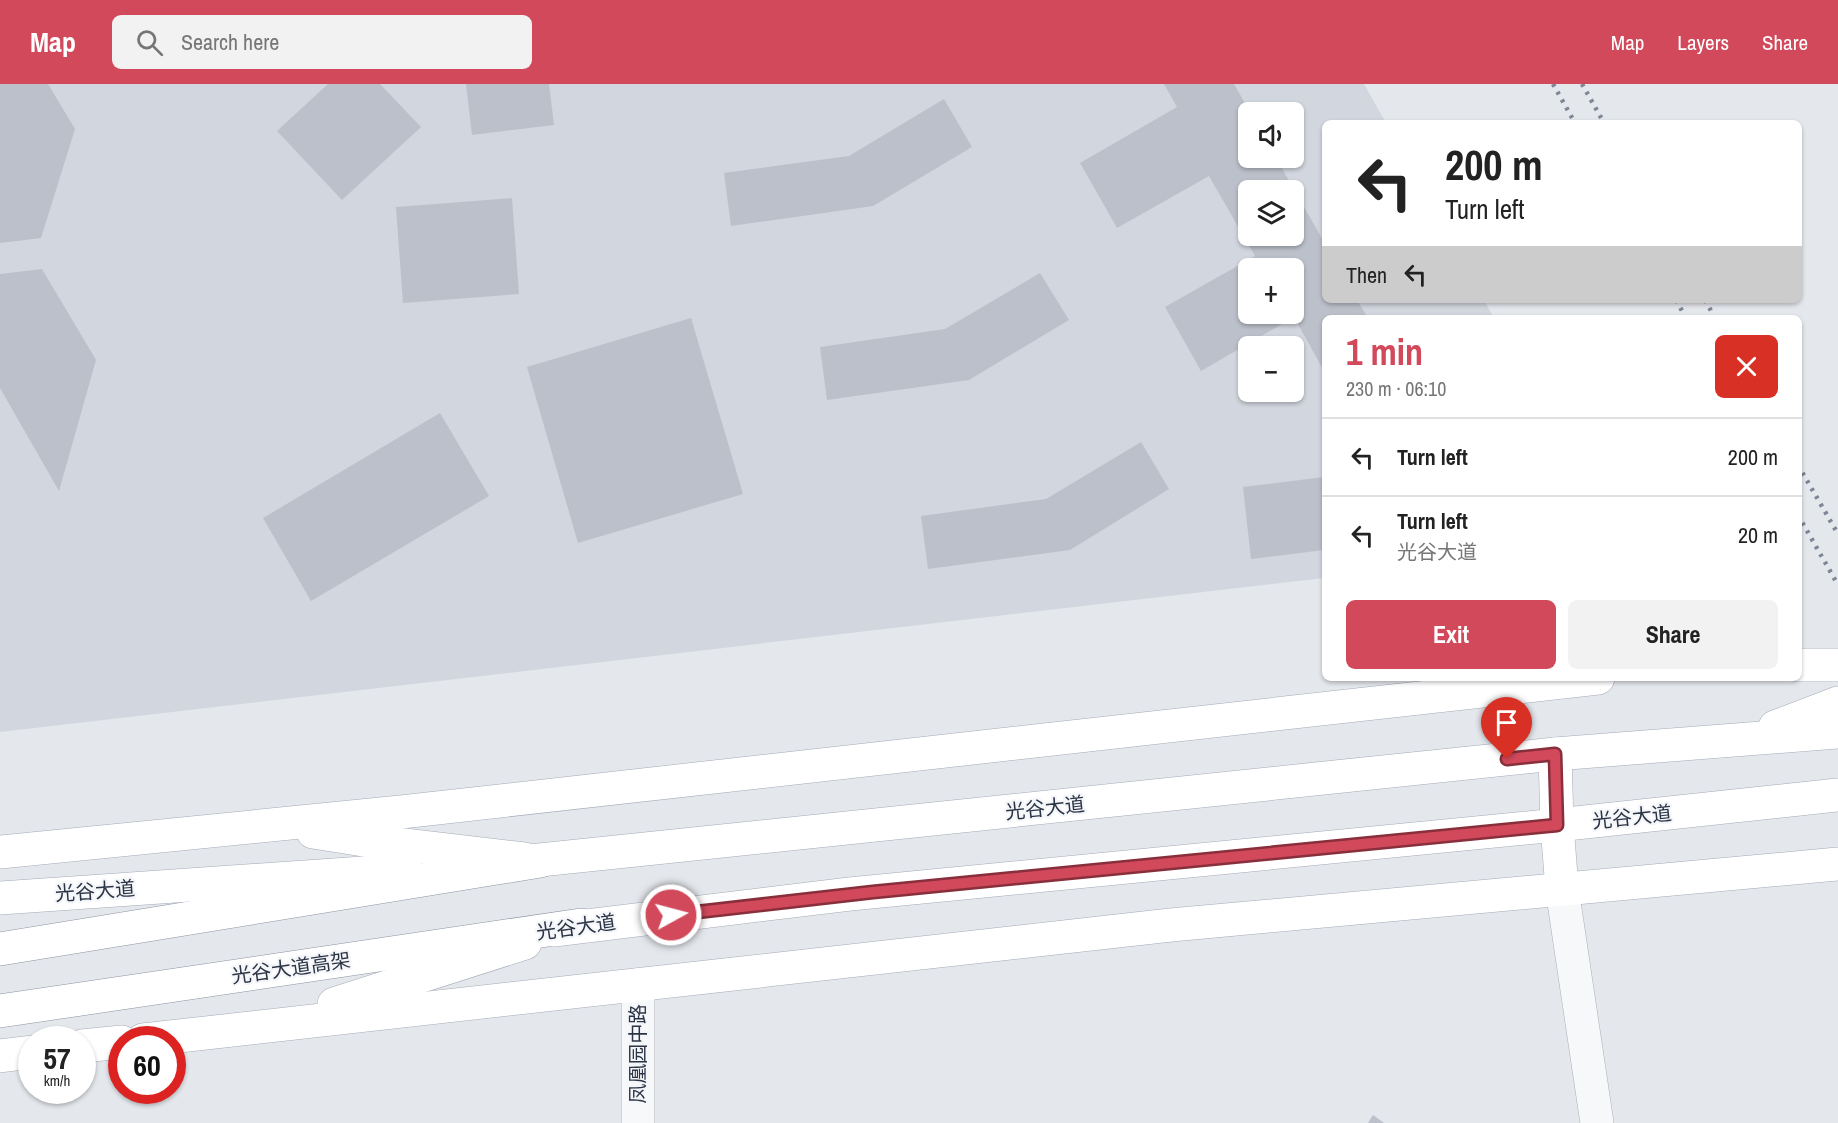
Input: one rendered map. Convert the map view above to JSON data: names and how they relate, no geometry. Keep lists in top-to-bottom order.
{
  "streets": {
    "main road": ["光谷大道", "光谷大道高架"],
    "street": ["凤凰园中路"]
  },
  "crossings": [
    ["光谷大道", "光谷大道高架"]
  ],
  "page": {
    "header": "Map",
    "search": "Search here",
    "nav": ["Map", "Layers", "Share"],
    "map_buttons": ["+", "−"],
    "turn": ["200 m", "Turn left"],
    "then": "Then",
    "heading": ["1 min", "230 m · 06:10"],
    "list": [
      {
        "name": "Turn left",
        "value": "200 m"
      },
      {
        "name": "Turn left",
        "note": "光谷大道",
        "value": "20 m"
      }
    ],
    "buttons": ["Exit", "Share"],
    "speed": "57 km/h",
    "limit": "60"
  }
}
